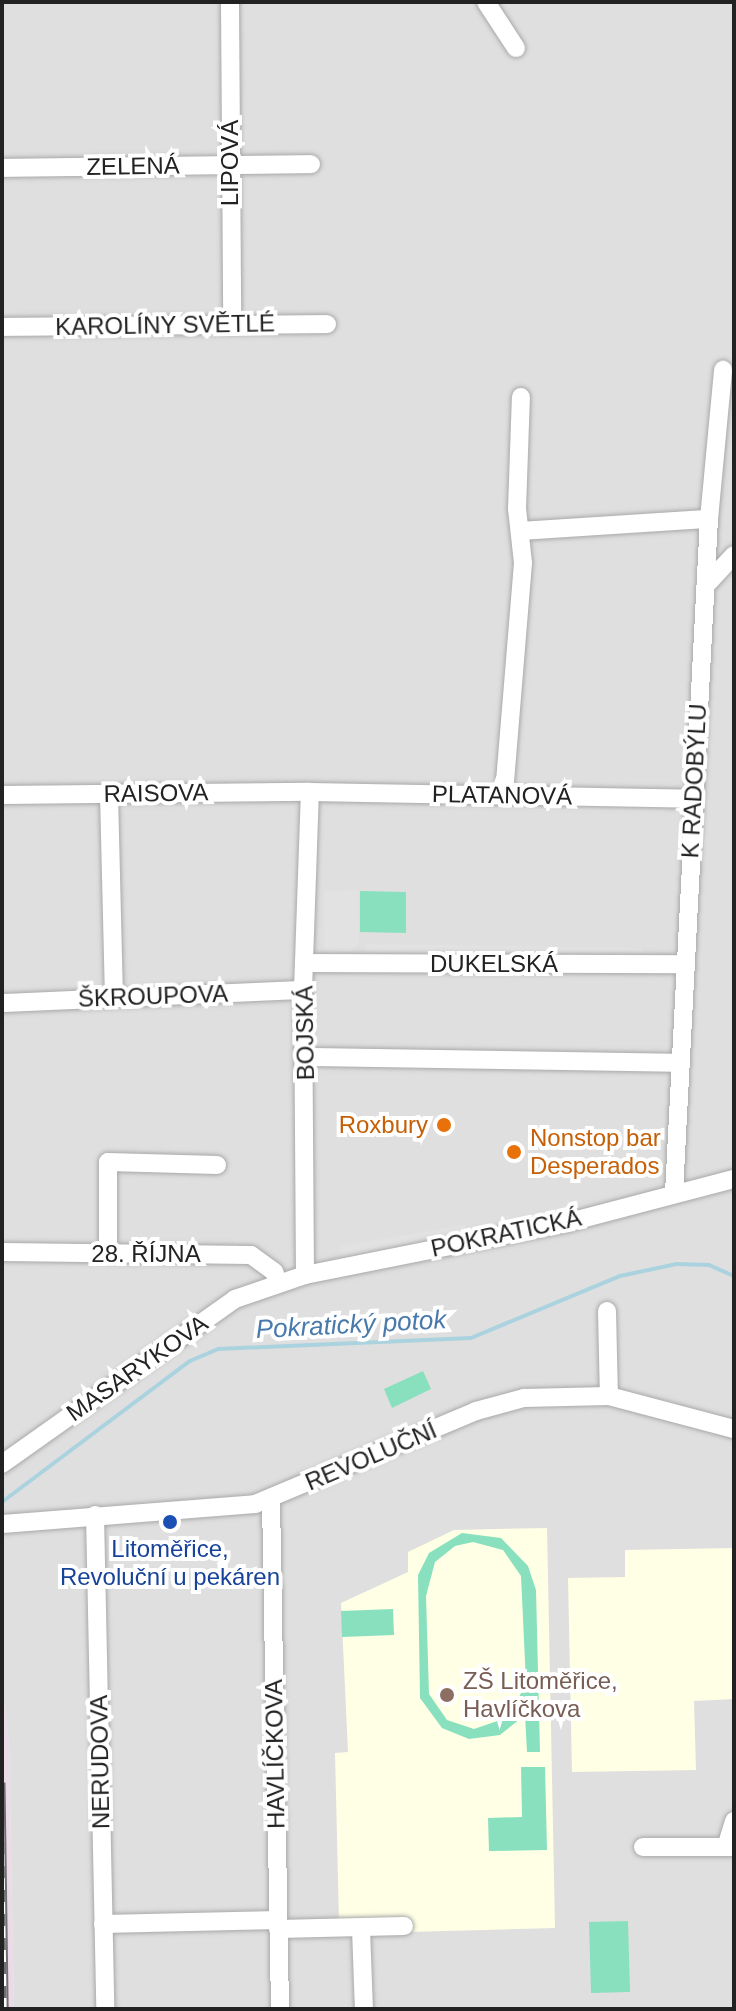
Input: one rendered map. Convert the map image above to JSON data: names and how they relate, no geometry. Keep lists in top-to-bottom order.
{
  "streets": {
    "street": [
      "LIPOVÁ",
      "ZELENÁ",
      "KAROLÍNY SVĚTLÉ",
      "K RADOBÝLU",
      "RAISOVA",
      "PLATANOVÁ",
      "DUKELSKÁ",
      "ŠKROUPOVA",
      "BOJSKÁ",
      "POKRATICKÁ",
      "28. ŘÍJNA",
      "MASARYKOVA",
      "REVOLUČNÍ",
      "HAVLÍČKOVA",
      "NERUDOVA"
    ]
  },
  "crossings": [
    ["LIPOVÁ", "ZELENÁ"],
    ["LIPOVÁ", "KAROLÍNY SVĚTLÉ"],
    ["K RADOBÝLU", "PLATANOVÁ"],
    ["K RADOBÝLU", "DUKELSKÁ"],
    ["K RADOBÝLU", "POKRATICKÁ"],
    ["RAISOVA", "PLATANOVÁ"],
    ["RAISOVA", "BOJSKÁ"],
    ["PLATANOVÁ", "BOJSKÁ"],
    ["DUKELSKÁ", "BOJSKÁ"],
    ["ŠKROUPOVA", "BOJSKÁ"],
    ["BOJSKÁ", "POKRATICKÁ"],
    ["POKRATICKÁ", "28. ŘÍJNA"],
    ["POKRATICKÁ", "MASARYKOVA"],
    ["28. ŘÍJNA", "MASARYKOVA"],
    ["REVOLUČNÍ", "HAVLÍČKOVA"],
    ["REVOLUČNÍ", "NERUDOVA"]
  ],
  "water": ["Pokratický potok"],
  "places": [
    "Roxbury",
    "Nonstop bar Desperados",
    "Litoměřice, Revoluční u pekáren",
    "ZŠ Litoměřice, Havlíčkova"
  ]
}
